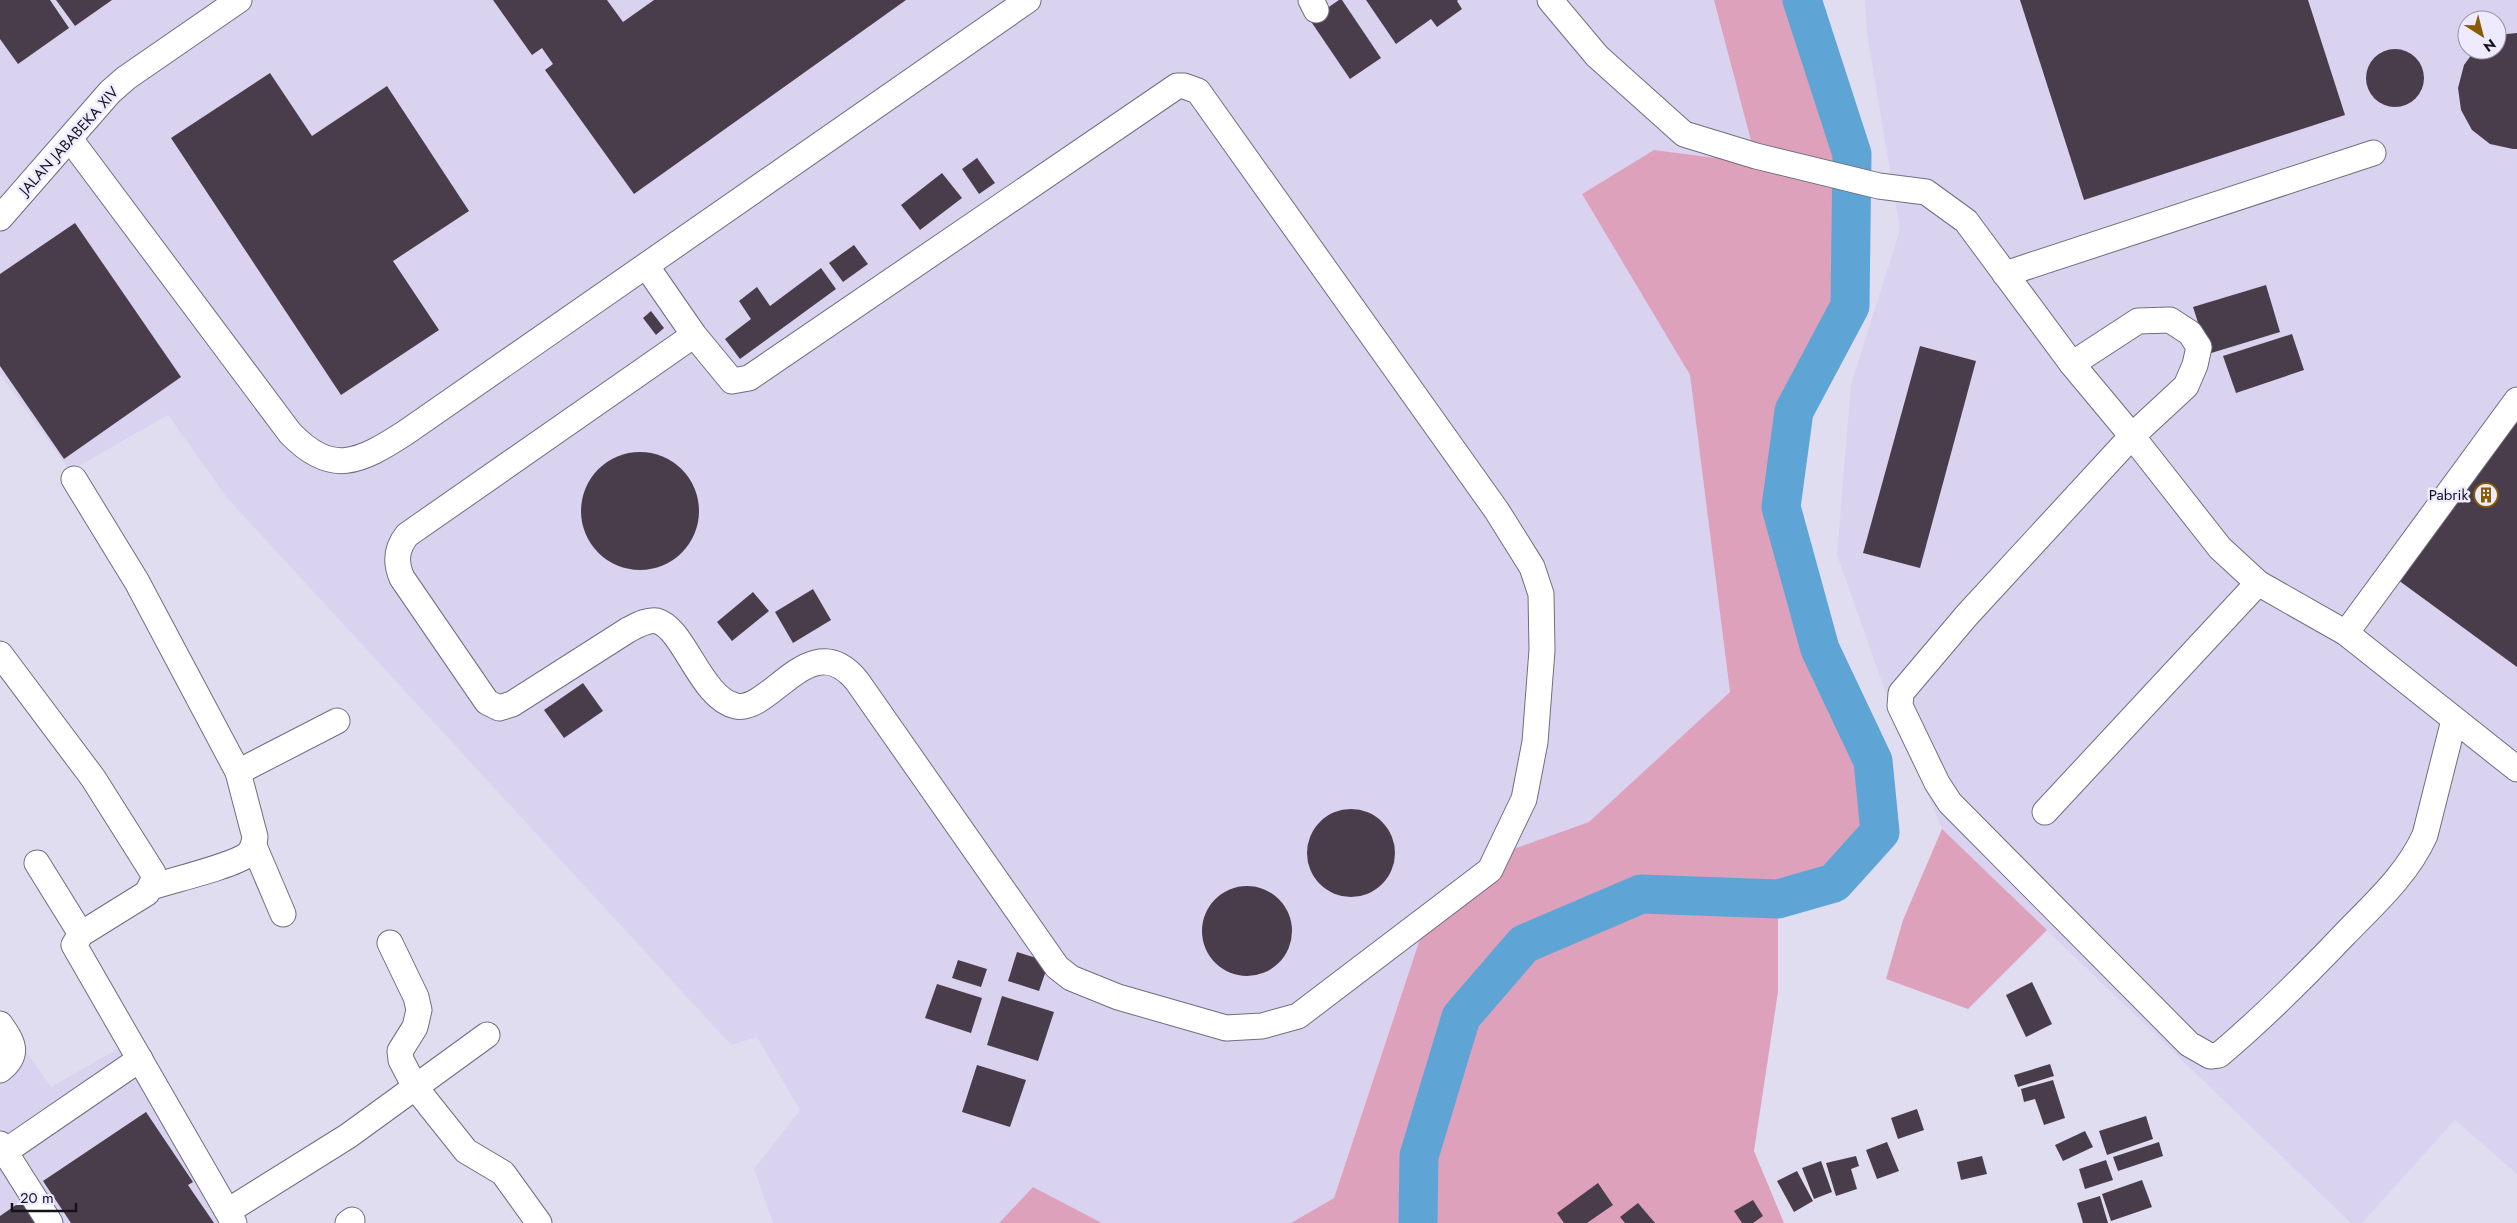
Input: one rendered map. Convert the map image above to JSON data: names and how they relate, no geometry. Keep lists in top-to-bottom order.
{
  "streets": {
    "street": ["JALAN JABABEKA XIV"]
  },
  "places": {
    "building": ["Pabrik"]
  },
  "scale_bar": "20 m",
  "north": "bottom right"
}
